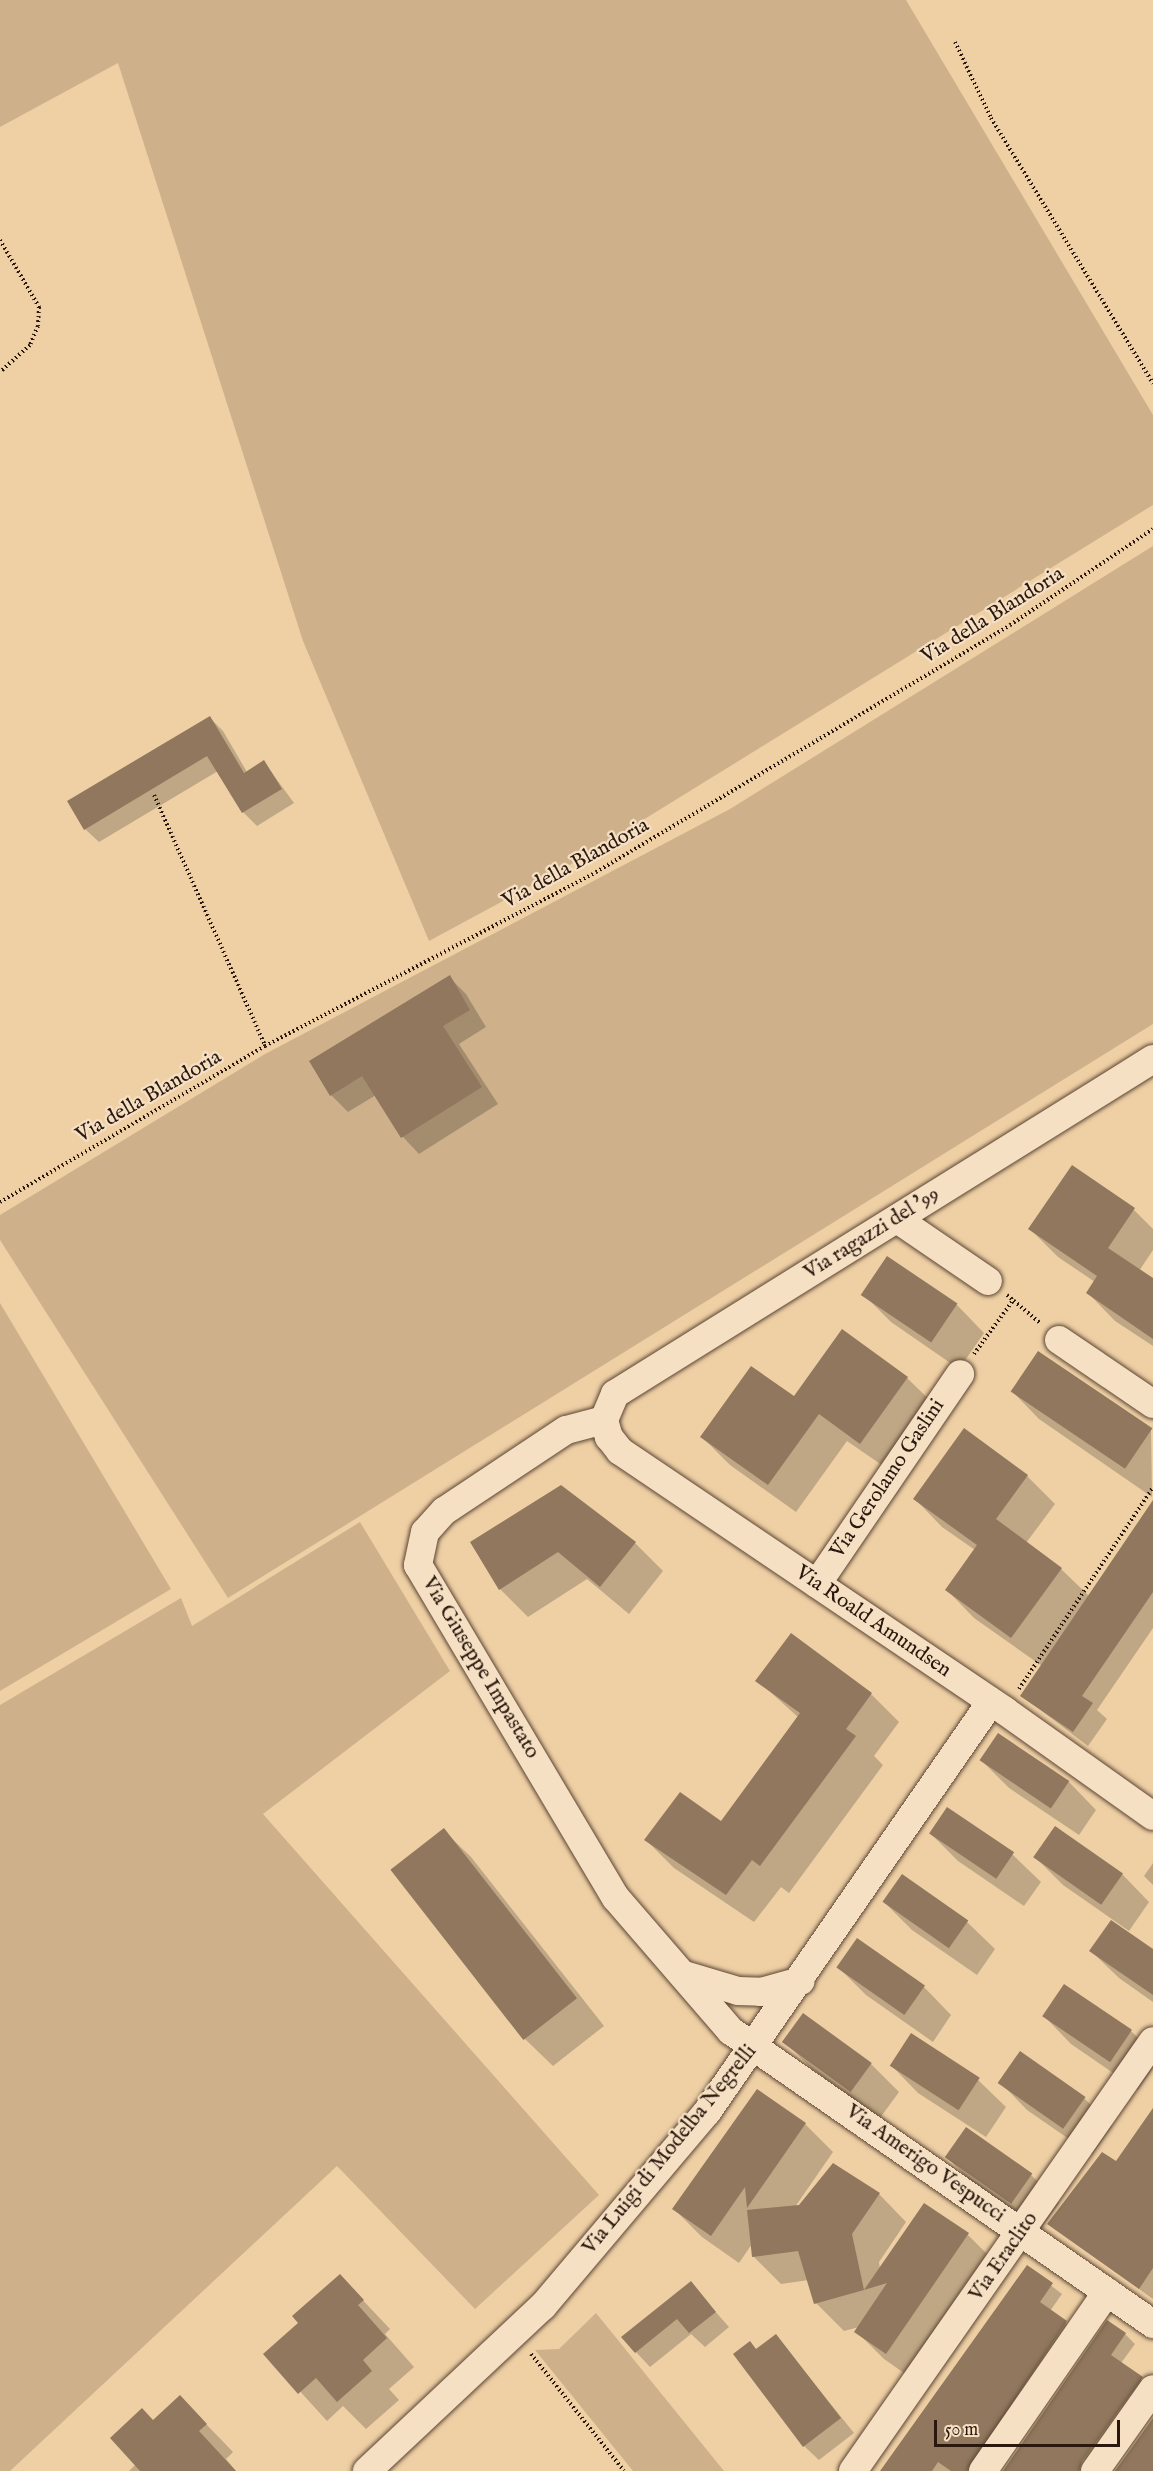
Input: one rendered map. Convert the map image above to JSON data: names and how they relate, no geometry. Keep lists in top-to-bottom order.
{
  "streets": {
    "street": [
      "Via ragazzi del '99",
      "Via Gerolamo Gaslini",
      "Via Roald Amundsen",
      "Via Giuseppe Impastato",
      "Via Luigi di Modelba Negrelli",
      "Via Amerigo Vespucci",
      "Via Eraclito"
    ],
    "path": ["Via della Blandoria"]
  },
  "crossings": [
    ["Via ragazzi del '99", "Via Roald Amundsen"],
    ["Via ragazzi del '99", "Via Giuseppe Impastato"],
    ["Via Gerolamo Gaslini", "Via Roald Amundsen"],
    ["Via Roald Amundsen", "Via Giuseppe Impastato"],
    ["Via Roald Amundsen", "Via Luigi di Modelba Negrelli"],
    ["Via Giuseppe Impastato", "Via Luigi di Modelba Negrelli"],
    ["Via Giuseppe Impastato", "Via Amerigo Vespucci"],
    ["Via Luigi di Modelba Negrelli", "Via Amerigo Vespucci"],
    ["Via Amerigo Vespucci", "Via Eraclito"]
  ],
  "scale_bar": "50 m"
}
